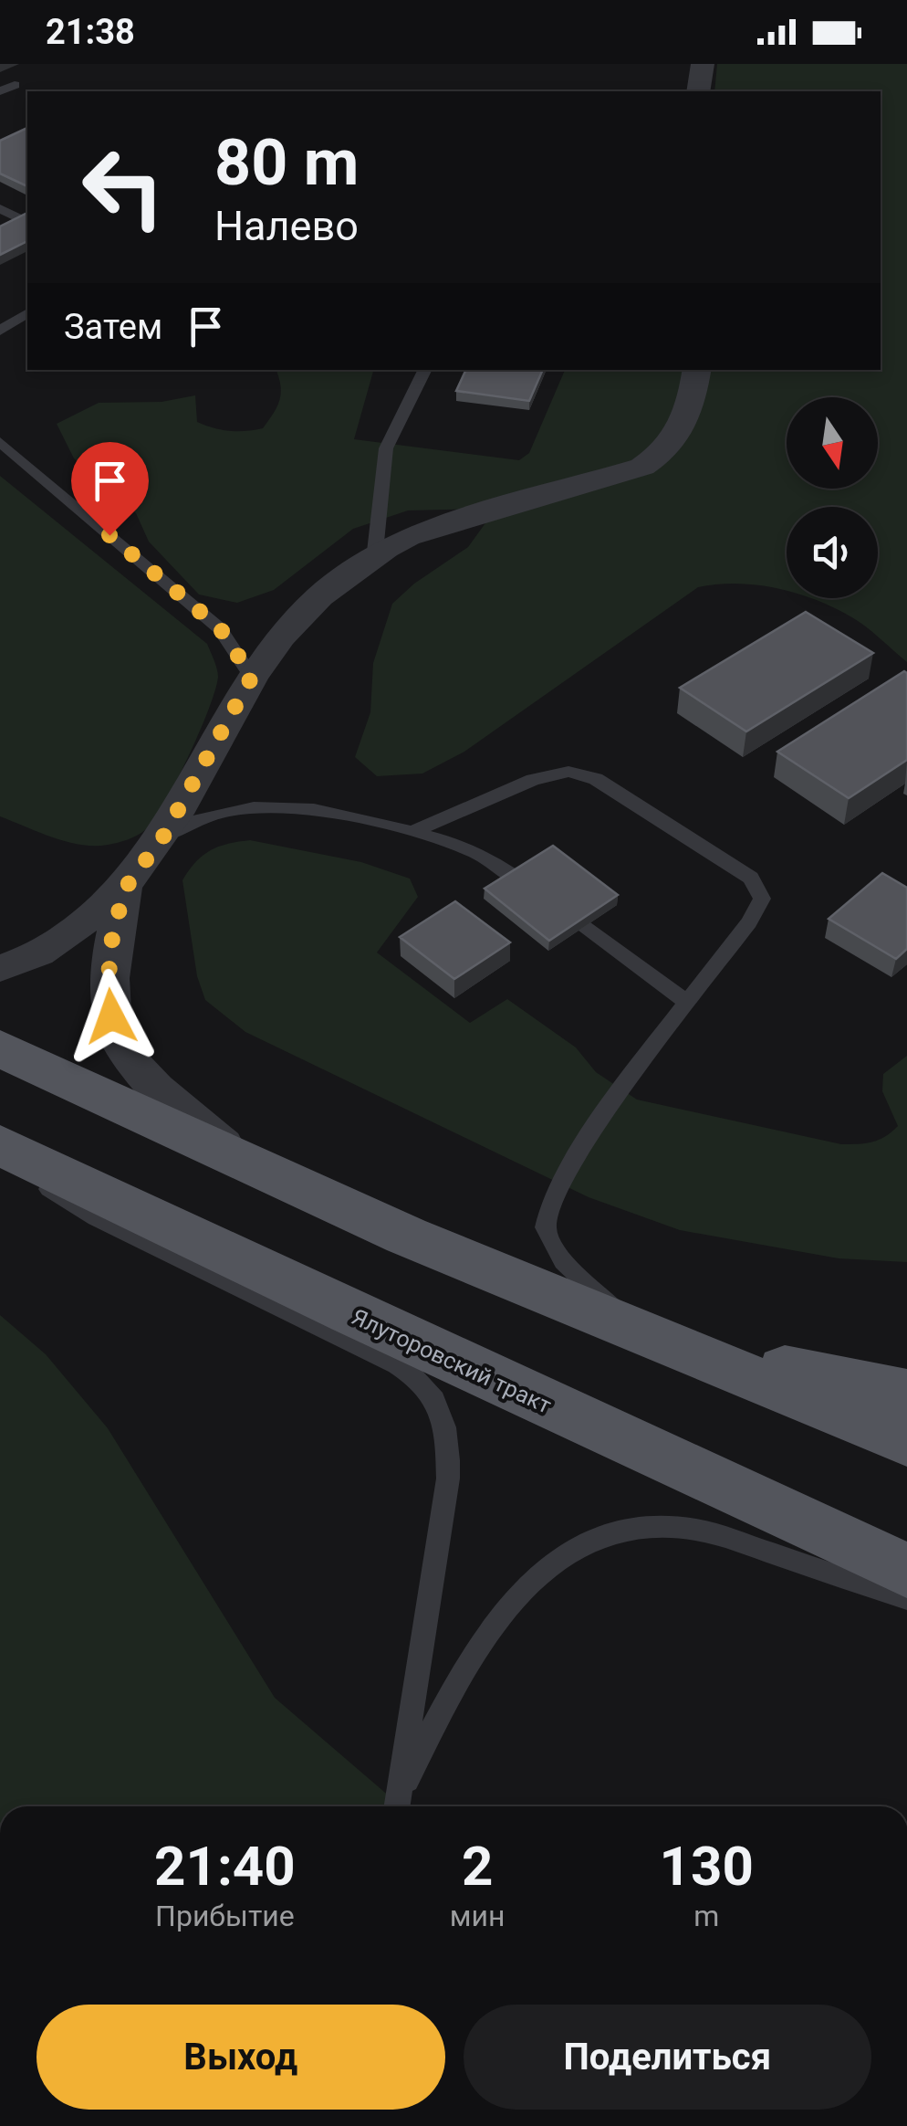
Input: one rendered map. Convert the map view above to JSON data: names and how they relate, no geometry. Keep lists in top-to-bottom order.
{
  "streets": {
    "main road": ["Ялуторовский тракт"]
  },
  "north": "bottom",
  "page": {
    "status": "21:38",
    "turn": ["80 m", "Налево"],
    "then": "Затем",
    "eta": [
      "21:40",
      "Прибытие",
      "2",
      "мин",
      "130",
      "m"
    ],
    "buttons": ["Выход", "Поделиться"]
  }
}
